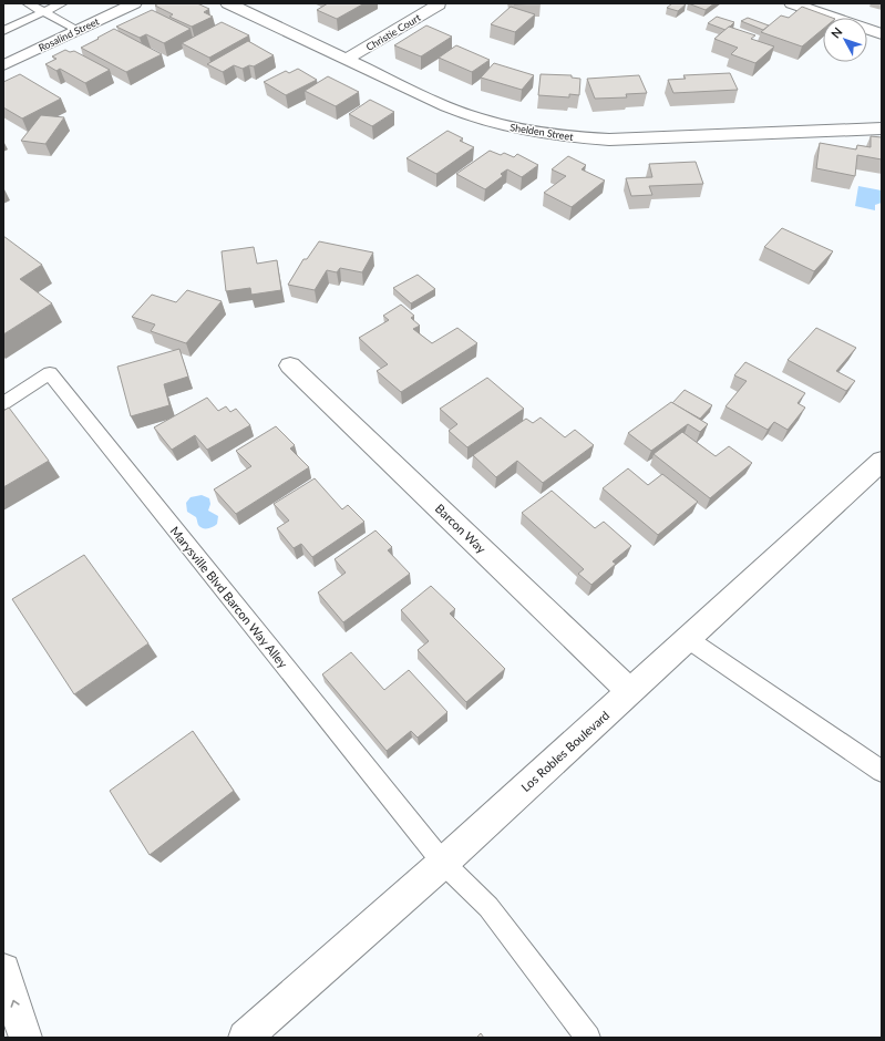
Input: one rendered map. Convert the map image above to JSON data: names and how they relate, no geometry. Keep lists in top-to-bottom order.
{
  "streets": {
    "street": [
      "Christie Court",
      "Rosalind Street",
      "Shelden Street",
      "Barcon Way",
      "Los Robles Boulevard"
    ],
    "lane": ["Marysville Blvd Barcon Way Alley"]
  },
  "crossings": [
    ["Christie Court", "Shelden Street"],
    ["Barcon Way", "Los Robles Boulevard"],
    ["Marysville Blvd Barcon Way Alley", "Los Robles Boulevard"]
  ],
  "north": "top left"
}
